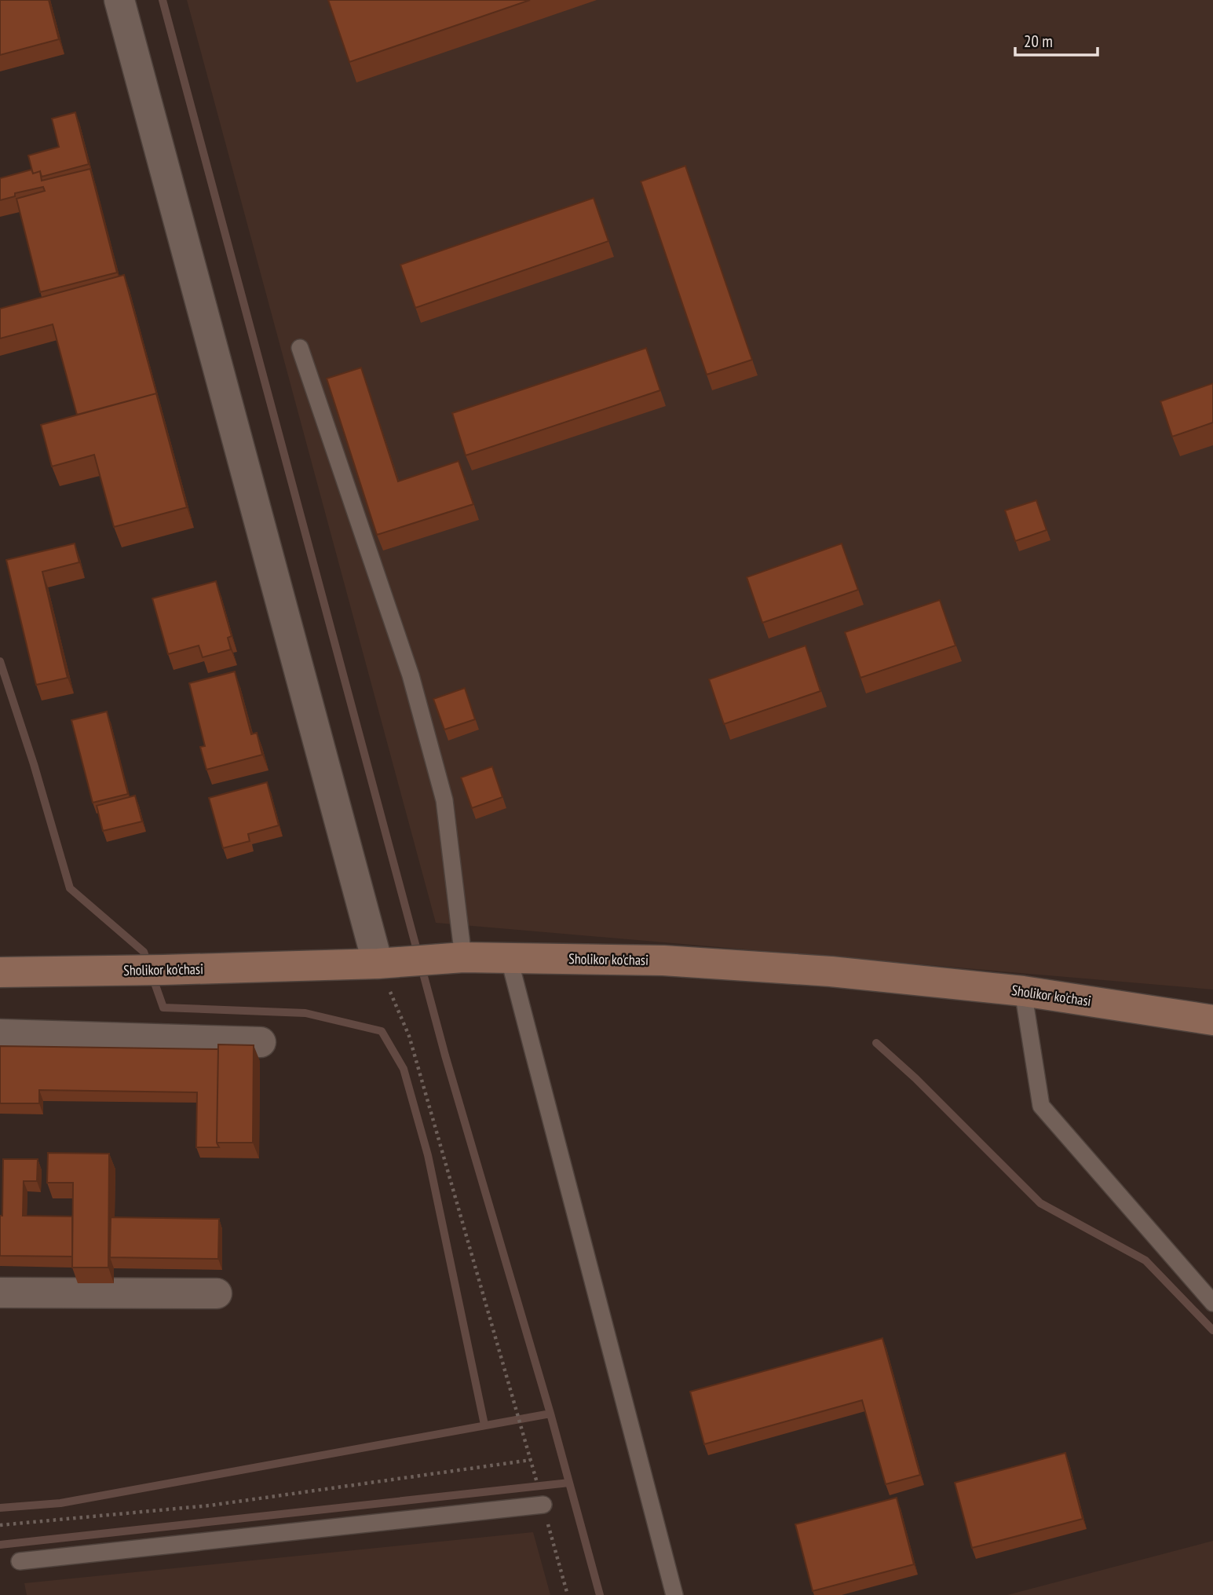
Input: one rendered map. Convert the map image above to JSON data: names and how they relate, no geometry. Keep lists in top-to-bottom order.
{
  "streets": {
    "street": ["Sholikor ko'chasi"]
  },
  "scale_bar": "20 m"
}
